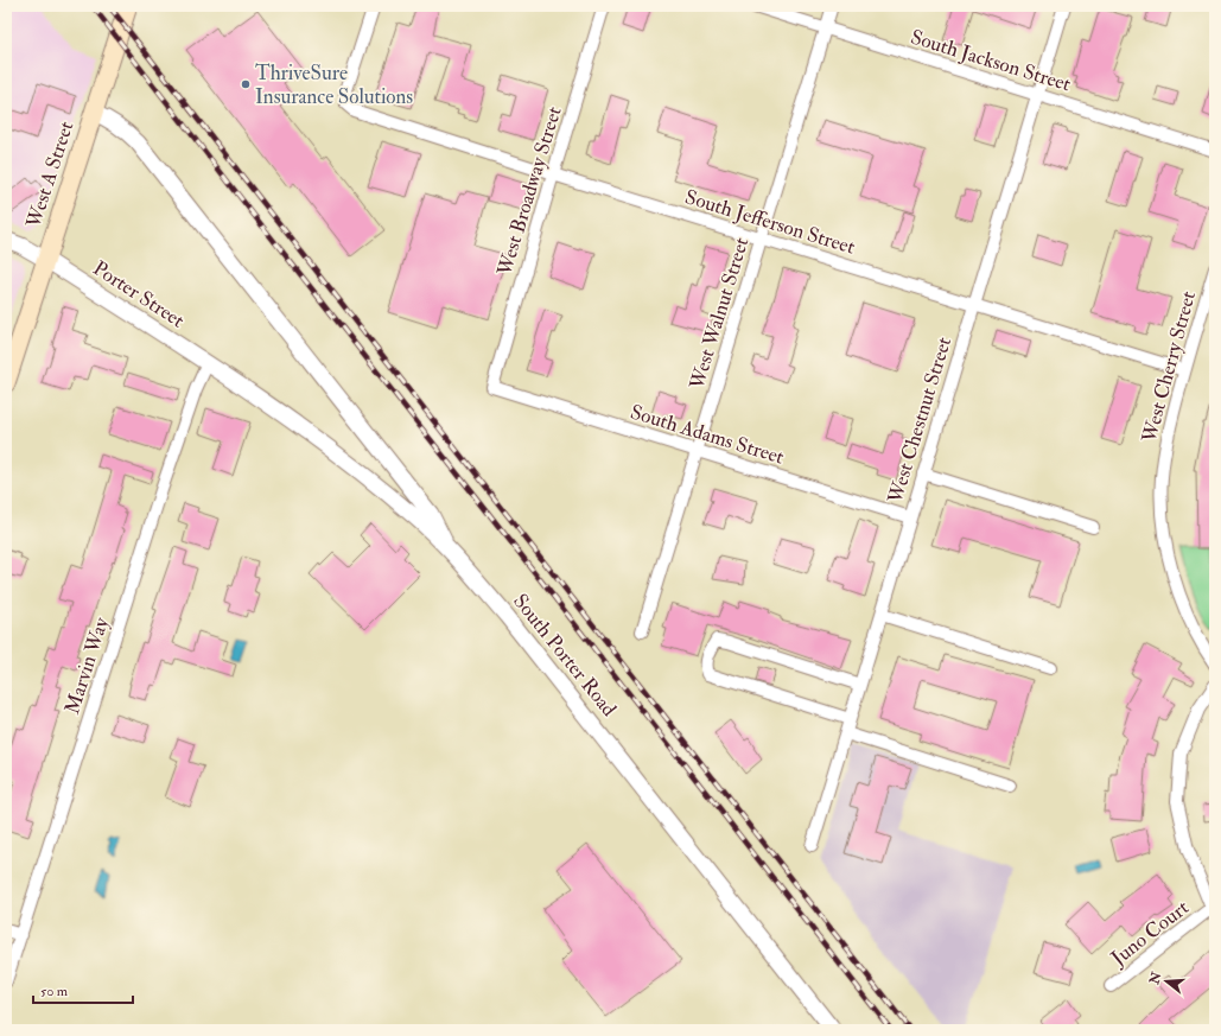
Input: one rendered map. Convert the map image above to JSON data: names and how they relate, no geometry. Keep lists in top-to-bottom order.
{
  "streets": {
    "main road": ["West A Street"],
    "street": [
      "South Jackson Street",
      "West Broadway Street",
      "South Jefferson Street",
      "Porter Street",
      "West Walnut Street",
      "West Cherry Street",
      "West Chestnut Street",
      "South Adams Street",
      "South Porter Road",
      "Marvin Way",
      "Juno Court"
    ]
  },
  "crossings": [
    ["South Jackson Street", "West Walnut Street"],
    ["South Jackson Street", "West Chestnut Street"],
    ["West A Street", "Porter Street"],
    ["West Broadway Street", "South Jefferson Street"],
    ["West Broadway Street", "South Adams Street"],
    ["South Jefferson Street", "West Walnut Street"],
    ["South Jefferson Street", "West Cherry Street"],
    ["South Jefferson Street", "West Chestnut Street"],
    ["Porter Street", "South Porter Road"],
    ["Porter Street", "Marvin Way"],
    ["West Walnut Street", "South Adams Street"],
    ["West Chestnut Street", "South Adams Street"],
    ["South Porter Road", "Marvin Way"]
  ],
  "places": ["ThriveSure Insurance Solutions"],
  "scale_bar": "50 m",
  "north": "left"
}
